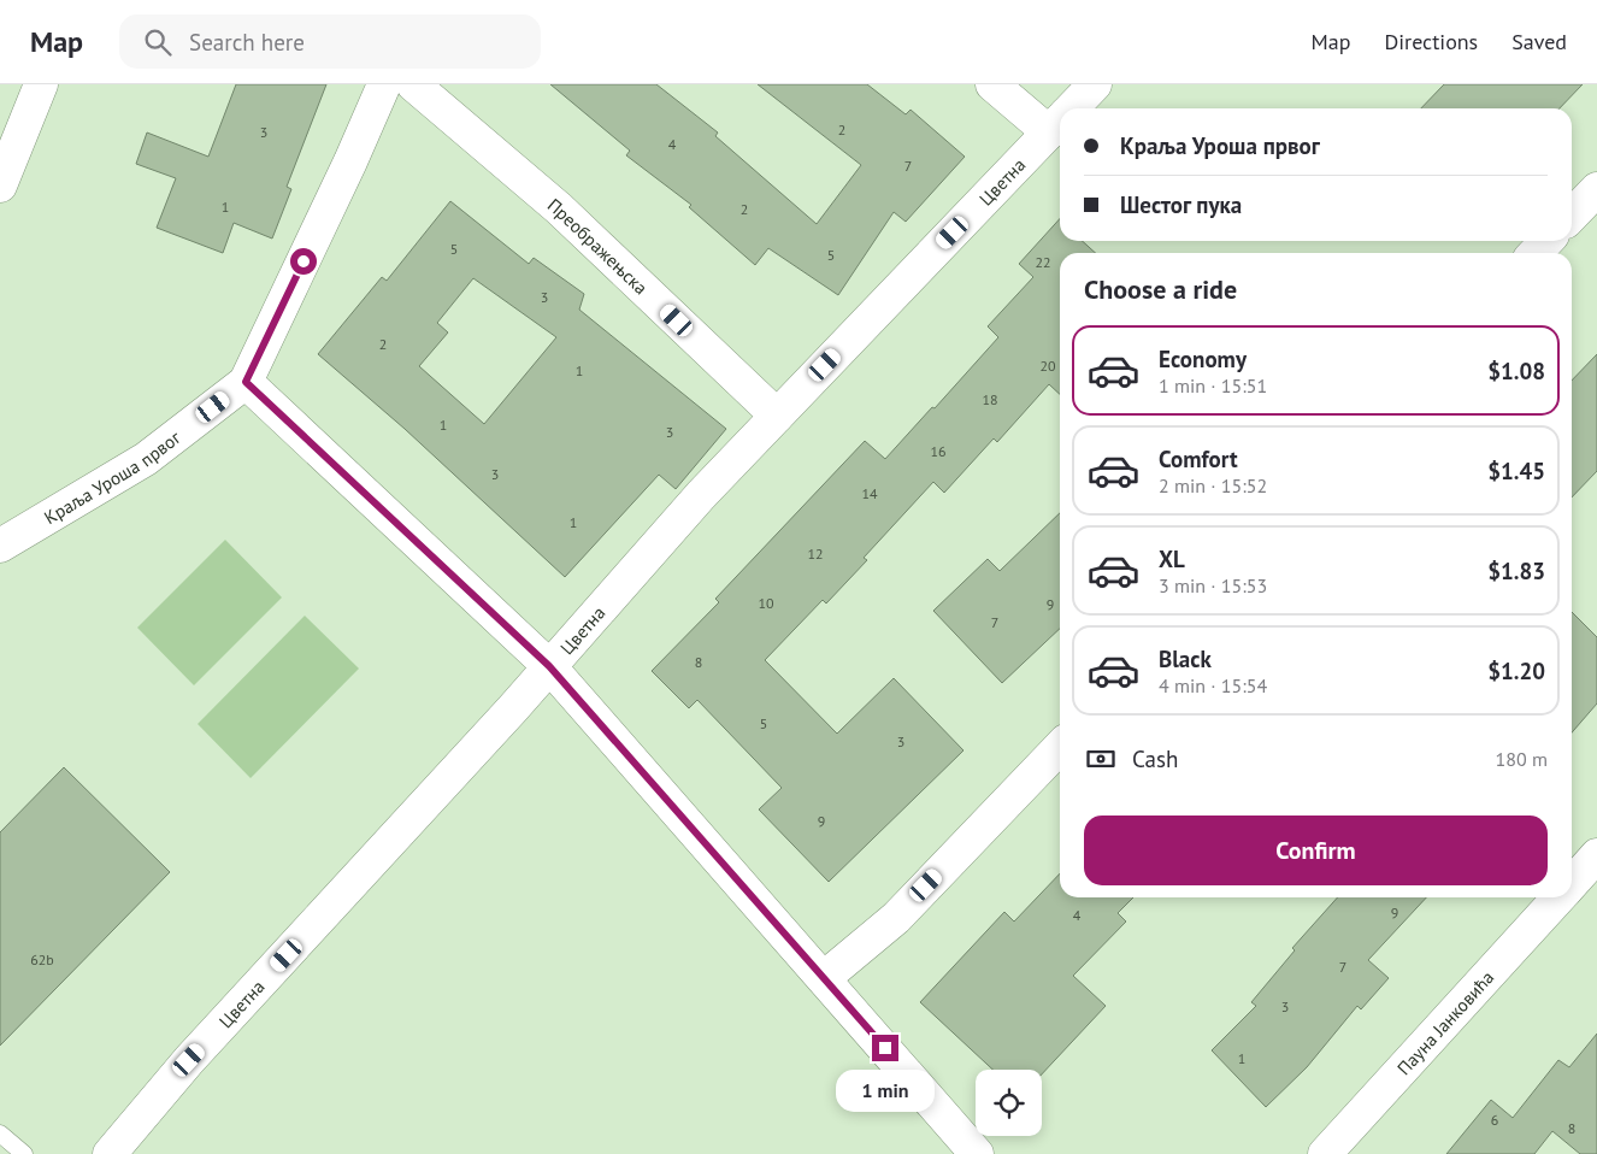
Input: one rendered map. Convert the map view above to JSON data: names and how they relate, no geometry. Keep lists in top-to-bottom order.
{
  "streets": {
    "street": [
      "Цветна",
      "Преображењска",
      "Краља Уроша првог",
      "Пауна Јанковића"
    ]
  },
  "crossings": [
    ["Цветна", "Преображењска"]
  ],
  "house_numbers": [
    "2",
    "3",
    "4",
    "7",
    "1",
    "2",
    "5",
    "5",
    "22",
    "3",
    "2",
    "20",
    "1",
    "18",
    "1",
    "3",
    "16",
    "3",
    "14",
    "1",
    "12",
    "10",
    "9",
    "7",
    "8",
    "5",
    "3",
    "9",
    "9",
    "4",
    "62b",
    "7",
    "3",
    "1",
    "6",
    "8"
  ],
  "page": {
    "header": "Map",
    "search": "Search here",
    "nav": ["Map", "Directions", "Saved"],
    "banner": ["Краља Уроша првог", "Шестог пука"],
    "heading": "Choose a ride",
    "list": [
      {
        "name": "Economy",
        "note": "1 min · 15:51",
        "value": "$1.08"
      },
      {
        "name": "Comfort",
        "note": "2 min · 15:52",
        "value": "$1.45"
      },
      {
        "name": "XL",
        "note": "3 min · 15:53",
        "value": "$1.83"
      },
      {
        "name": "Black",
        "note": "4 min · 15:54",
        "value": "$1.20"
      }
    ],
    "pay": ["Cash", "180 m"],
    "buttons": "Confirm",
    "bubble": "1 min"
  }
}
